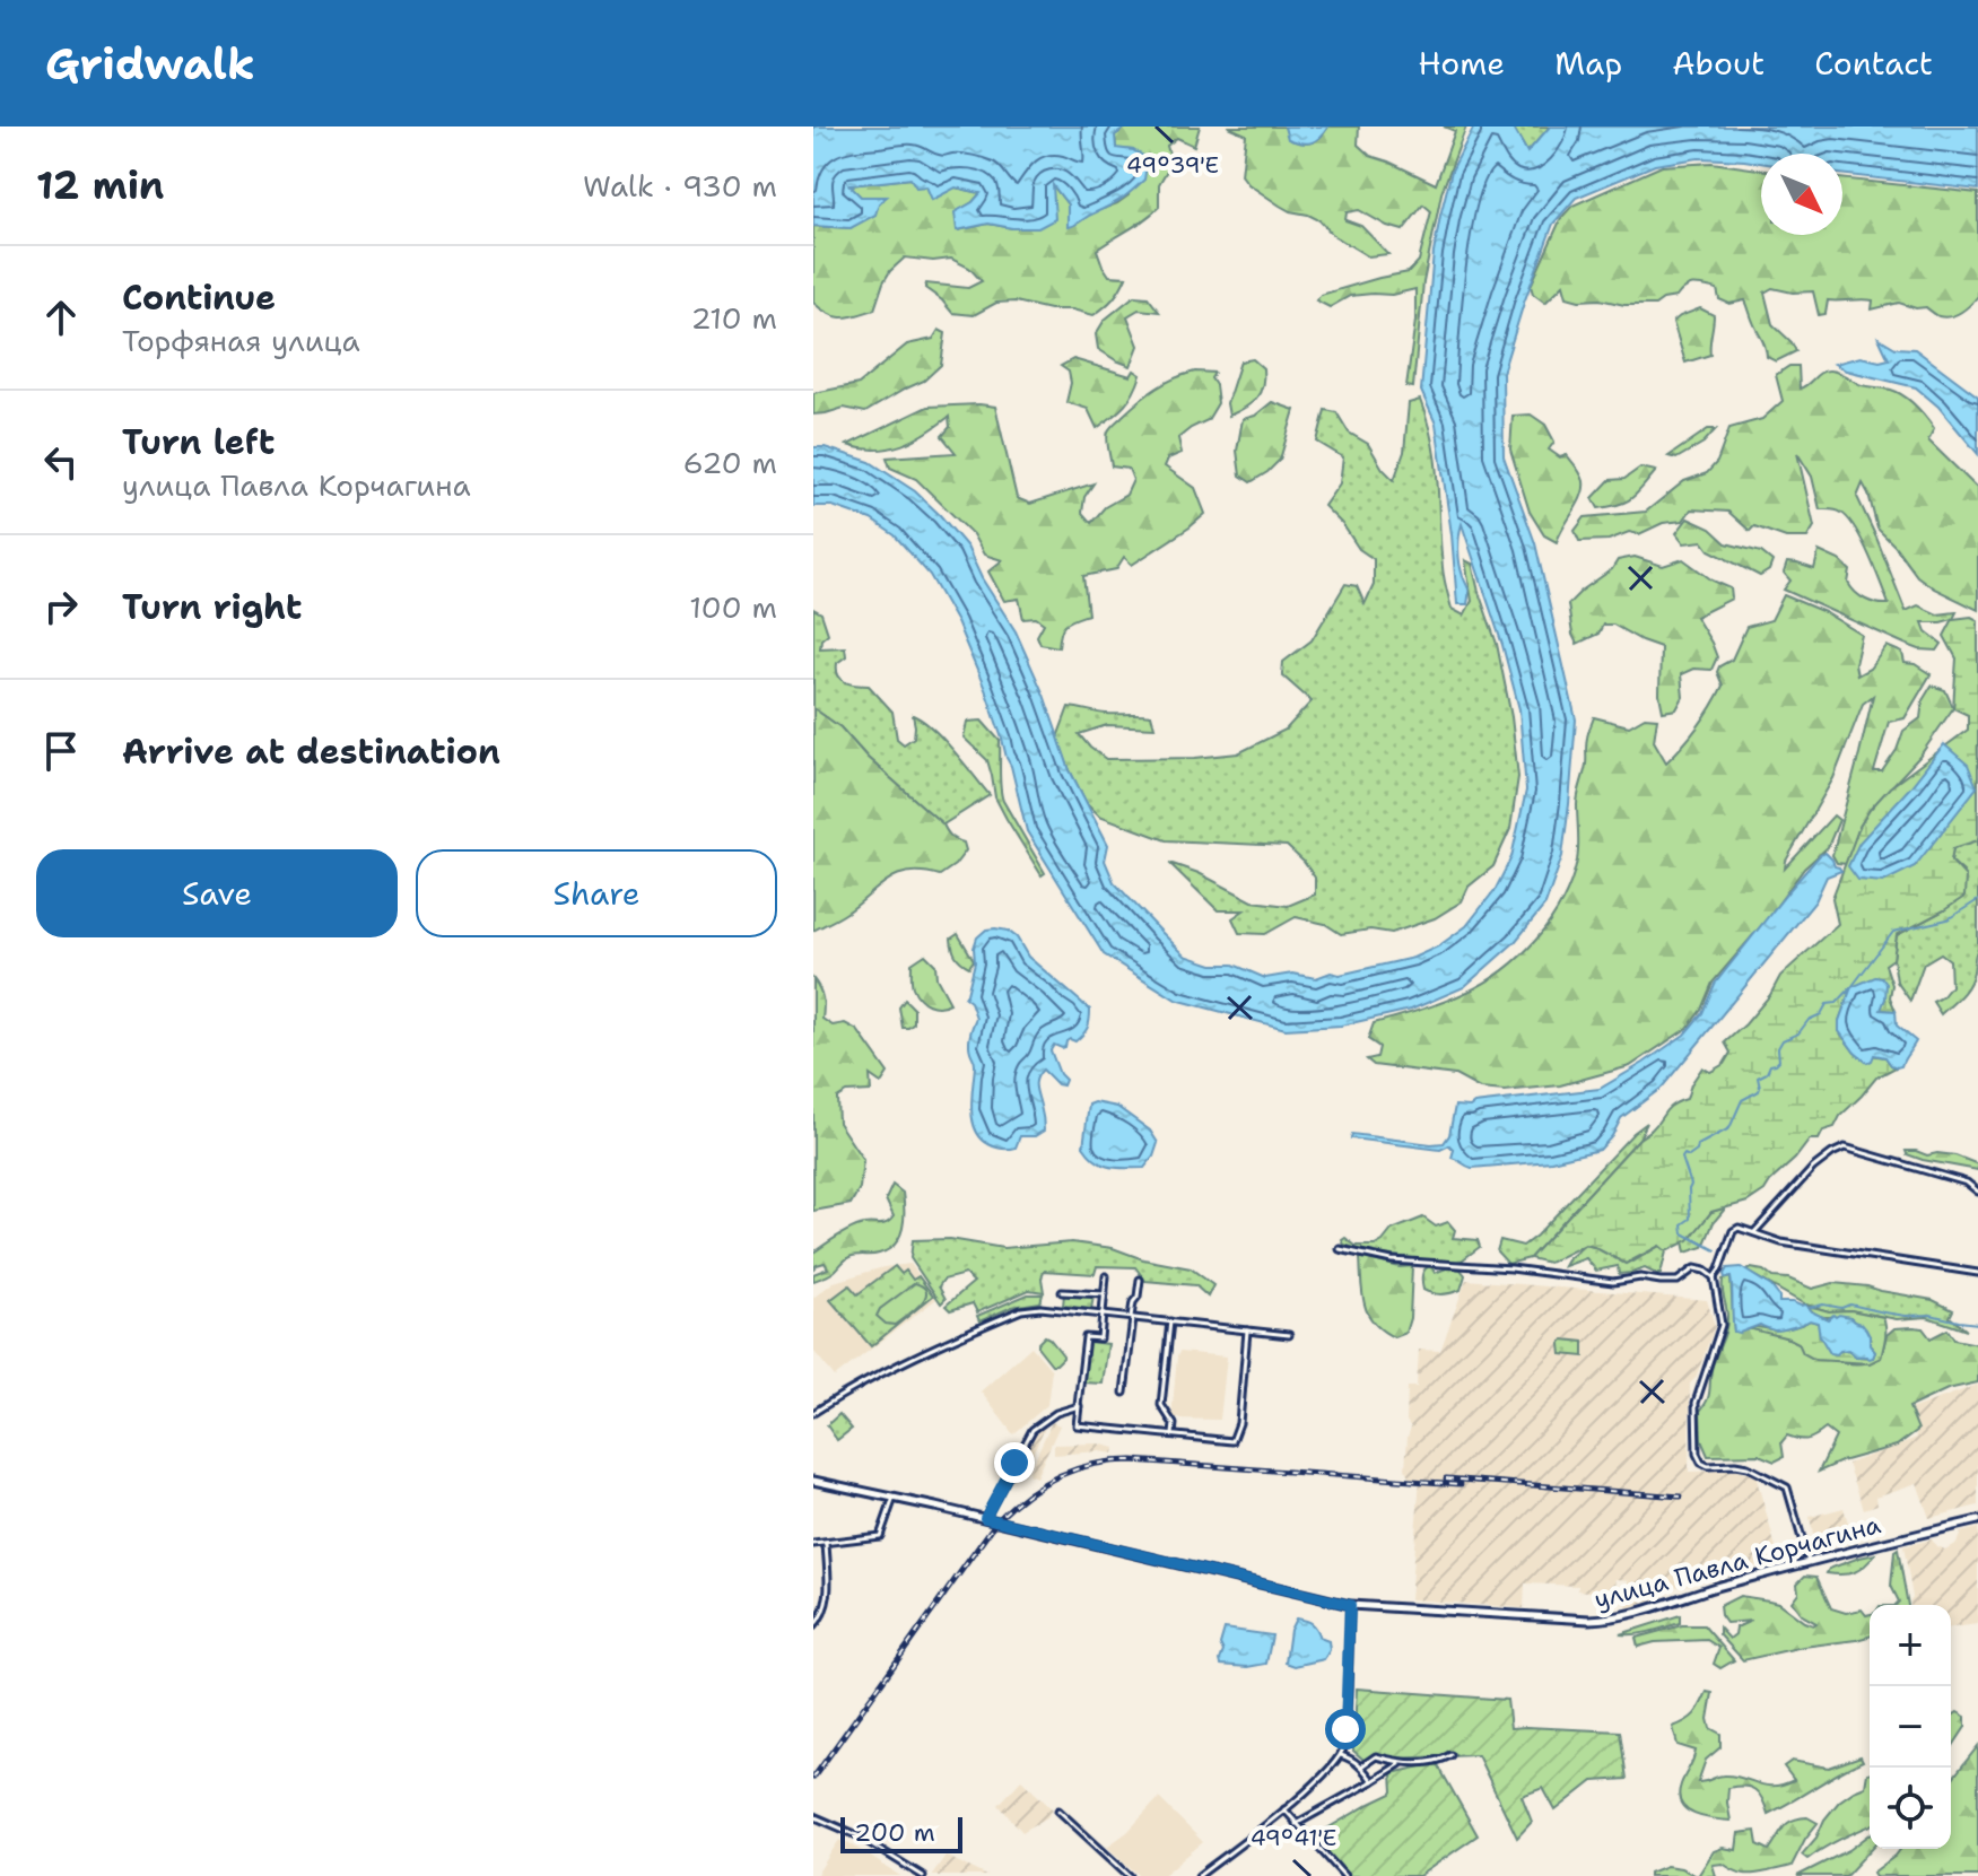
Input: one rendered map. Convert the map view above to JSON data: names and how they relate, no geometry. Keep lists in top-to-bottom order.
{
  "streets": {
    "main road": ["улица Павла Корчагина"]
  },
  "scale_bar": "200 m",
  "north": "bottom right",
  "page": {
    "header": "Gridwalk",
    "nav": [
      "Home",
      "Map",
      "About",
      "Contact"
    ],
    "heading": ["12 min", "Walk · 930 m"],
    "list": [
      ["Continue", "Торфяная улица", "210 m"],
      ["Turn left", "улица Павла Корчагина", "620 m"],
      ["Turn right", "100 m"],
      "Arrive at destination"
    ],
    "buttons": ["Save", "Share"],
    "map_buttons": ["+", "−"],
    "scale": "200 m"
  },
  "coordinates": ["49°39'E", "49°41'E"]
}
